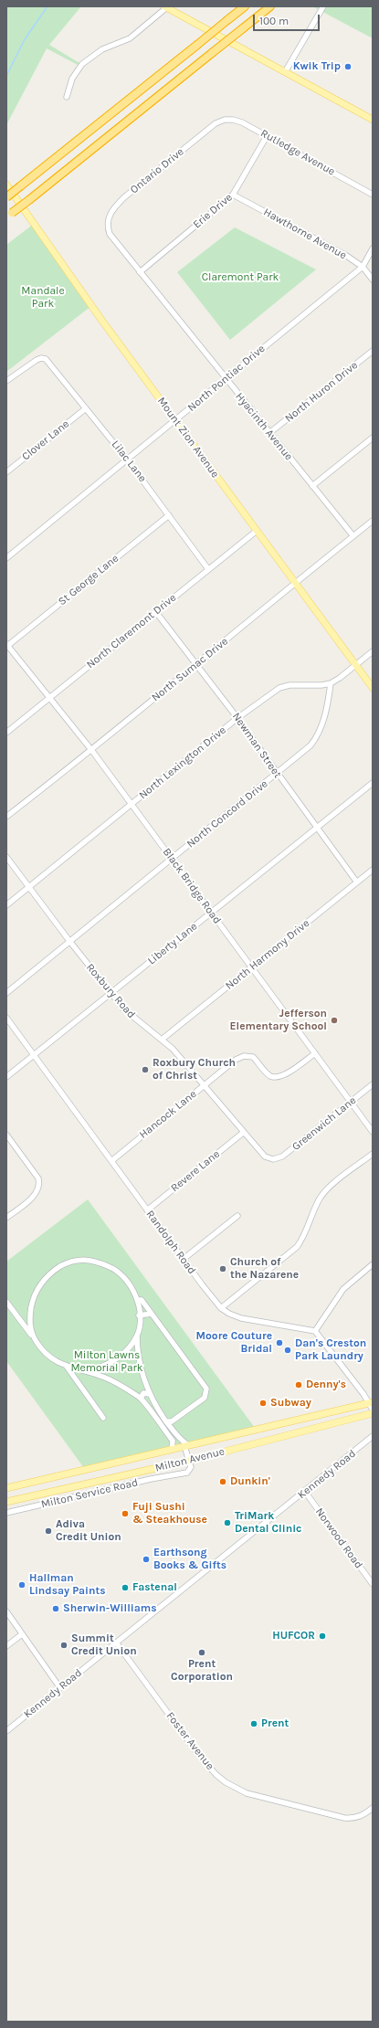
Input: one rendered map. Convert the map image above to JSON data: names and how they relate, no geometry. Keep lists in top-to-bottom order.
{
  "streets": {
    "main road": ["Mount Zion Avenue", "Milton Avenue"],
    "street": [
      "Rutledge Avenue",
      "Ontario Drive",
      "Erie Drive",
      "Hawthorne Avenue",
      "North Pontiac Drive",
      "North Huron Drive",
      "Hyacinth Avenue",
      "Clover Lane",
      "Lilac Lane",
      "St George Lane",
      "North Claremont Drive",
      "North Sumac Drive",
      "Newman Street",
      "North Lexington Drive",
      "North Concord Drive",
      "Black Bridge Road",
      "Liberty Lane",
      "North Harmony Drive",
      "Roxbury Road",
      "Hancock Lane",
      "Greenwich Lane",
      "Revere Lane",
      "Randolph Road",
      "Kennedy Road",
      "Milton Service Road",
      "Norwood Road",
      "Foster Avenue"
    ]
  },
  "crossings": [
    ["Rutledge Avenue", "Ontario Drive"],
    ["Rutledge Avenue", "Erie Drive"],
    ["Ontario Drive", "Hyacinth Avenue"],
    ["Erie Drive", "Hawthorne Avenue"],
    ["Erie Drive", "Hyacinth Avenue"],
    ["Hawthorne Avenue", "North Pontiac Drive"],
    ["North Pontiac Drive", "Hyacinth Avenue"],
    ["North Pontiac Drive", "Mount Zion Avenue"],
    ["North Pontiac Drive", "Lilac Lane"],
    ["North Huron Drive", "Hyacinth Avenue"],
    ["Hyacinth Avenue", "North Sumac Drive"],
    ["Mount Zion Avenue", "North Claremont Drive"],
    ["Mount Zion Avenue", "North Sumac Drive"],
    ["Mount Zion Avenue", "North Lexington Drive"],
    ["Clover Lane", "Lilac Lane"],
    ["Lilac Lane", "St George Lane"],
    ["Lilac Lane", "North Claremont Drive"],
    ["St George Lane", "Black Bridge Road"],
    ["North Claremont Drive", "Newman Street"],
    ["North Claremont Drive", "Black Bridge Road"],
    ["North Sumac Drive", "Newman Street"],
    ["North Sumac Drive", "Black Bridge Road"],
    ["Newman Street", "North Lexington Drive"],
    ["Newman Street", "North Concord Drive"],
    ["Newman Street", "Liberty Lane"],
    ["Newman Street", "North Harmony Drive"],
    ["North Lexington Drive", "North Concord Drive"],
    ["North Lexington Drive", "Black Bridge Road"],
    ["North Lexington Drive", "Roxbury Road"],
    ["North Concord Drive", "Black Bridge Road"],
    ["North Concord Drive", "Roxbury Road"],
    ["Black Bridge Road", "Liberty Lane"],
    ["Black Bridge Road", "North Harmony Drive"],
    ["Black Bridge Road", "Hancock Lane"],
    ["Black Bridge Road", "Greenwich Lane"],
    ["Liberty Lane", "Roxbury Road"],
    ["Liberty Lane", "Randolph Road"],
    ["North Harmony Drive", "Roxbury Road"],
    ["Roxbury Road", "Hancock Lane"],
    ["Roxbury Road", "Greenwich Lane"],
    ["Roxbury Road", "Revere Lane"],
    ["Hancock Lane", "Randolph Road"],
    ["Revere Lane", "Randolph Road"],
    ["Milton Avenue", "Milton Service Road"],
    ["Kennedy Road", "Norwood Road"],
    ["Kennedy Road", "Foster Avenue"]
  ],
  "parks": ["Claremont Park", "Mandale Park", "Milton Lawns Memorial Park"],
  "places": [
    "Kwik Trip",
    "Jefferson Elementary School",
    "Roxbury Church of Christ",
    "Church of the Nazarene",
    "Moore Couture Bridal",
    "Dan's Creston Park Laundry",
    "Denny's",
    "Subway",
    "Dunkin'",
    "Fuji Sushi & Steakhouse",
    "TriMark Dental Clinic",
    "Adiva Credit Union",
    "Earthsong Books & Gifts",
    "Hallman Lindsay Paints",
    "Fastenal",
    "Sherwin-Williams",
    "HUFCOR",
    "Summit Credit Union",
    "Prent Corporation",
    "Prent"
  ],
  "scale_bar": "100 m"
}
